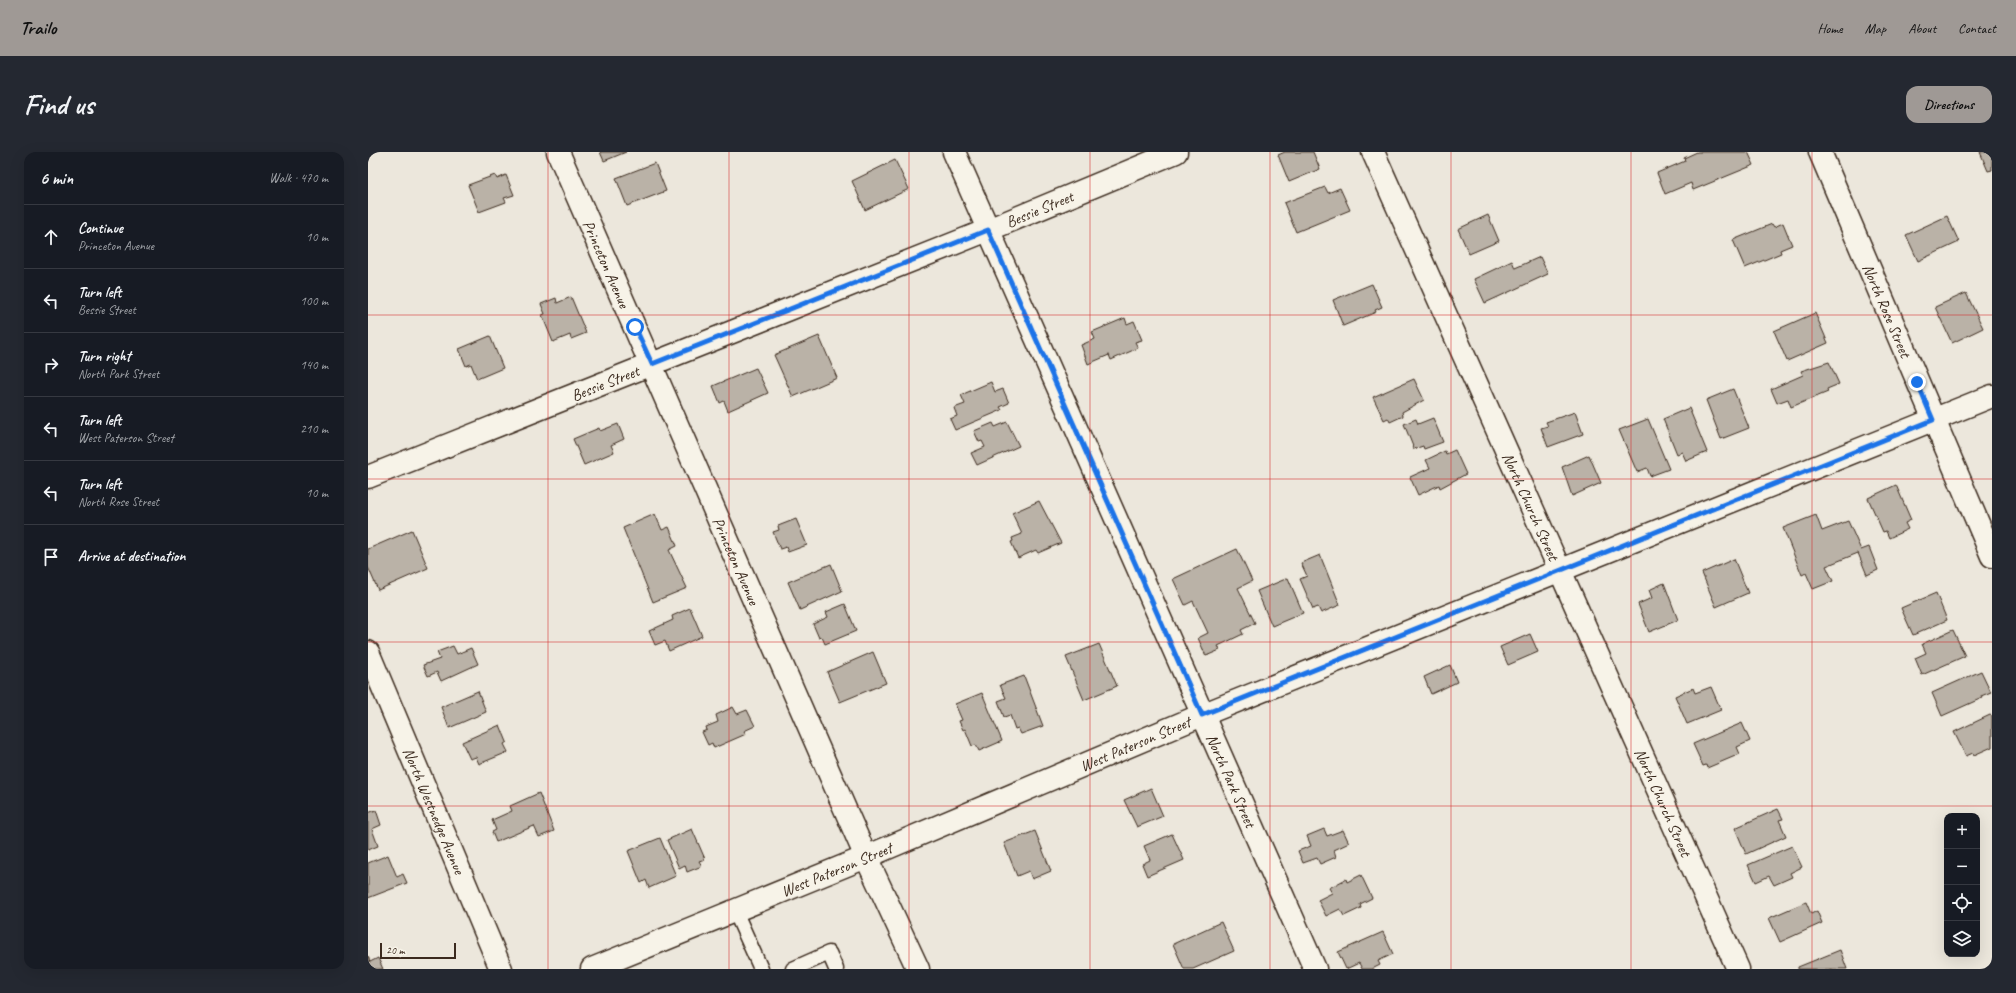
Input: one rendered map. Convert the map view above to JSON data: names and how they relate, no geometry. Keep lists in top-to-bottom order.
{
  "streets": {
    "street": [
      "Bessie Street",
      "Princeton Avenue",
      "North Rose Street",
      "North Church Street",
      "West Paterson Street",
      "North Park Street",
      "North Westnedge Avenue"
    ]
  },
  "crossings": [
    ["Bessie Street", "Princeton Avenue"],
    ["Bessie Street", "North Park Street"],
    ["Princeton Avenue", "West Paterson Street"],
    ["North Rose Street", "West Paterson Street"],
    ["North Church Street", "West Paterson Street"],
    ["West Paterson Street", "North Park Street"]
  ],
  "scale_bar": "20 m",
  "page": {
    "header": "Trailo",
    "nav": [
      "Home",
      "Map",
      "About",
      "Contact"
    ],
    "buttons": "Directions",
    "title": "Find us",
    "heading": ["6 min", "Walk · 470 m"],
    "list": [
      ["Continue", "Princeton Avenue", "10 m"],
      ["Turn left", "Bessie Street", "100 m"],
      ["Turn right", "North Park Street", "140 m"],
      ["Turn left", "West Paterson Street", "210 m"],
      ["Turn left", "North Rose Street", "10 m"],
      "Arrive at destination"
    ],
    "map_buttons": ["+", "−"],
    "scale": "20 m"
  }
}
